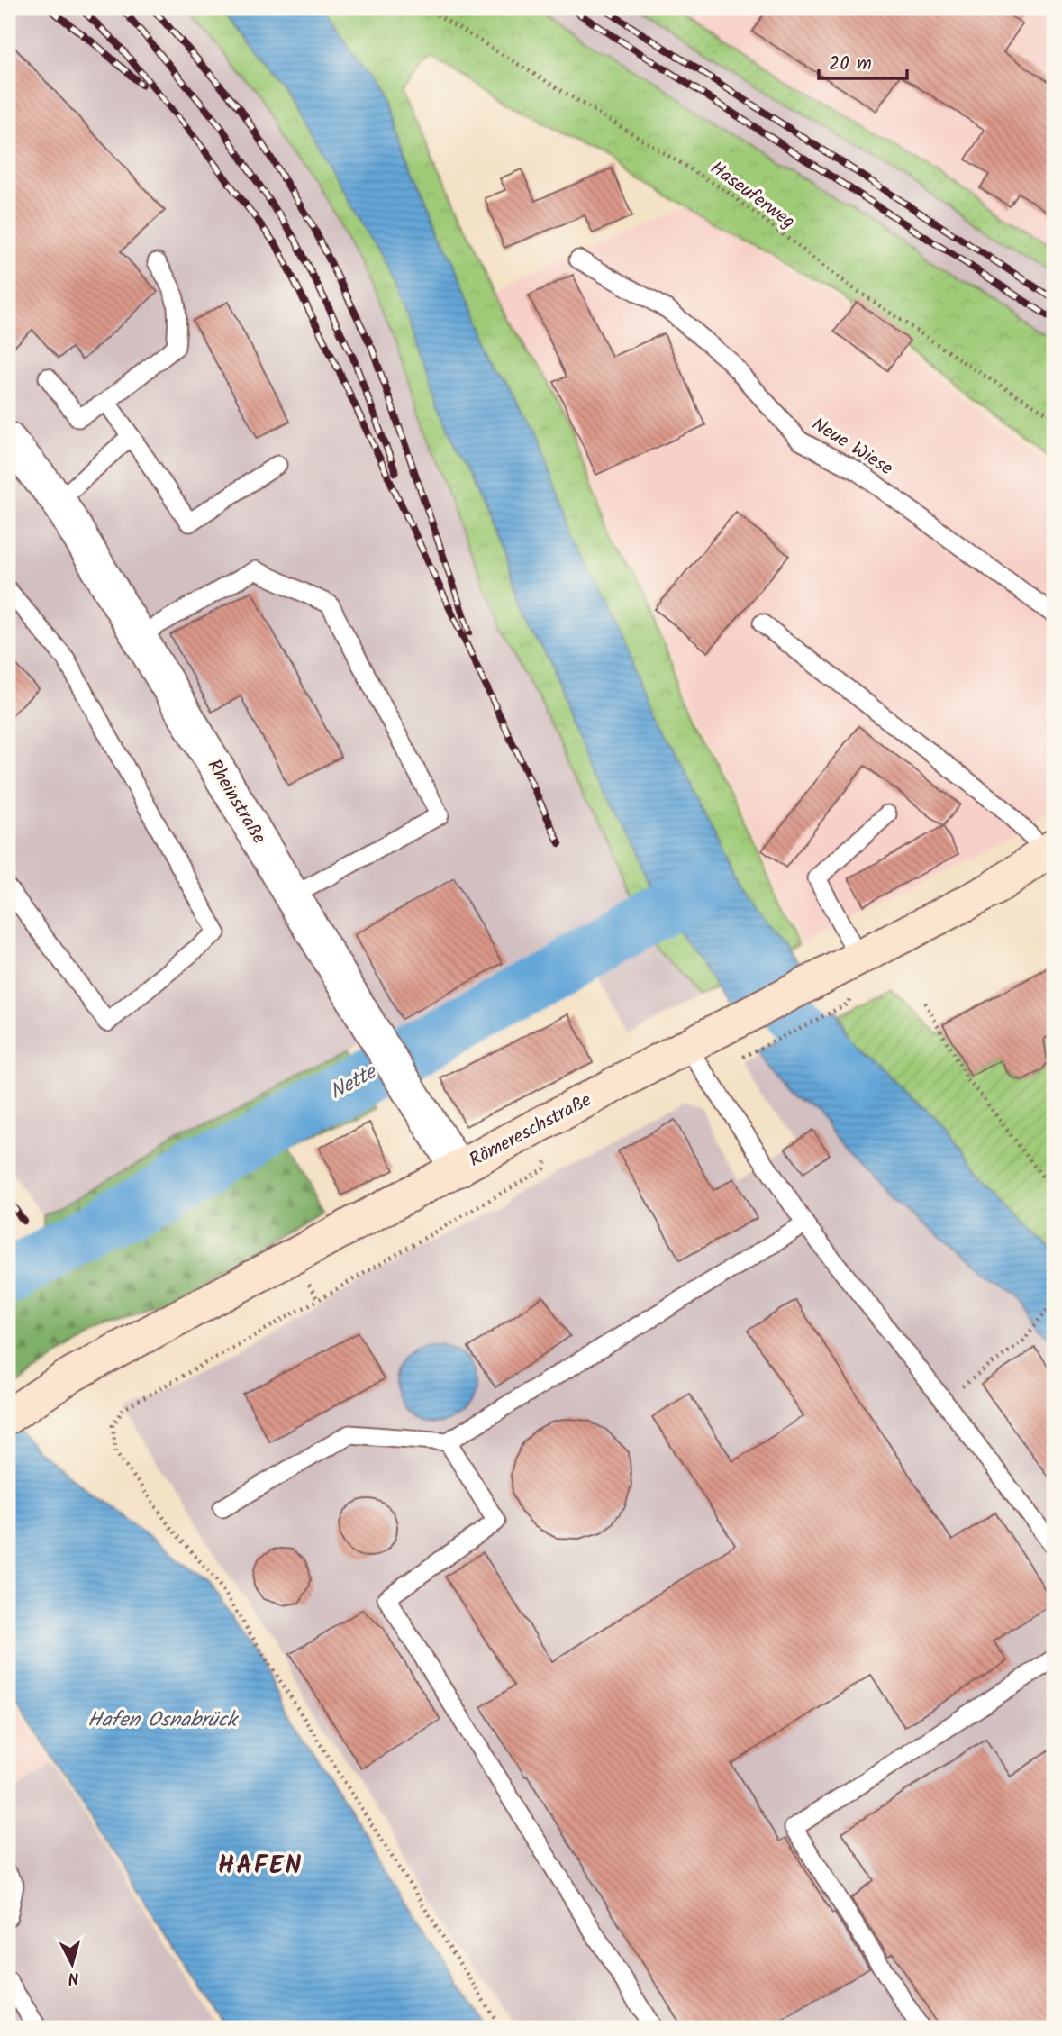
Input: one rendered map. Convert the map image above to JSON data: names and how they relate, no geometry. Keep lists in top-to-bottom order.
{
  "streets": {
    "main road": ["Römereschstraße"],
    "street": ["Rheinstraße"],
    "lane": ["Neue Wiese"],
    "path": ["Haseuferweg"]
  },
  "crossings": [
    ["Rheinstraße", "Römereschstraße"]
  ],
  "districts": ["HAFEN"],
  "water": ["Nette", "Hafen Osnabrück"],
  "scale_bar": "20 m",
  "north": "bottom"
}
